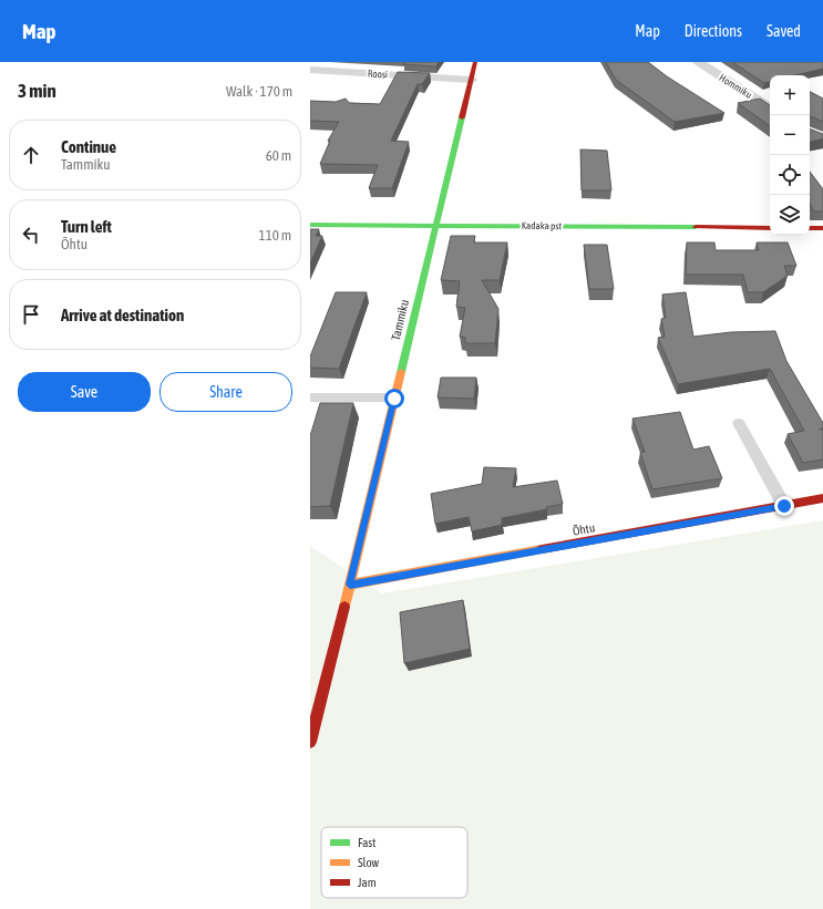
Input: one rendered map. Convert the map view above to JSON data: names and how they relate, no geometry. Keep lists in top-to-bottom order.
{
  "streets": {
    "street": [
      "Roosi",
      "Hommiku",
      "Kadaka pst",
      "Tammiku",
      "Õhtu"
    ]
  },
  "crossings": [
    ["Roosi", "Tammiku"],
    ["Kadaka pst", "Tammiku"],
    ["Tammiku", "Õhtu"]
  ],
  "legend": ["Fast", "Slow", "Jam"],
  "page": {
    "header": "Map",
    "nav": ["Map", "Directions", "Saved"],
    "heading": ["3 min", "Walk · 170 m"],
    "map_buttons": ["+", "−"],
    "list": [
      ["Continue", "Tammiku", "60 m"],
      ["Turn left", "Õhtu", "110 m"],
      "Arrive at destination"
    ],
    "buttons": ["Save", "Share"]
  }
}
